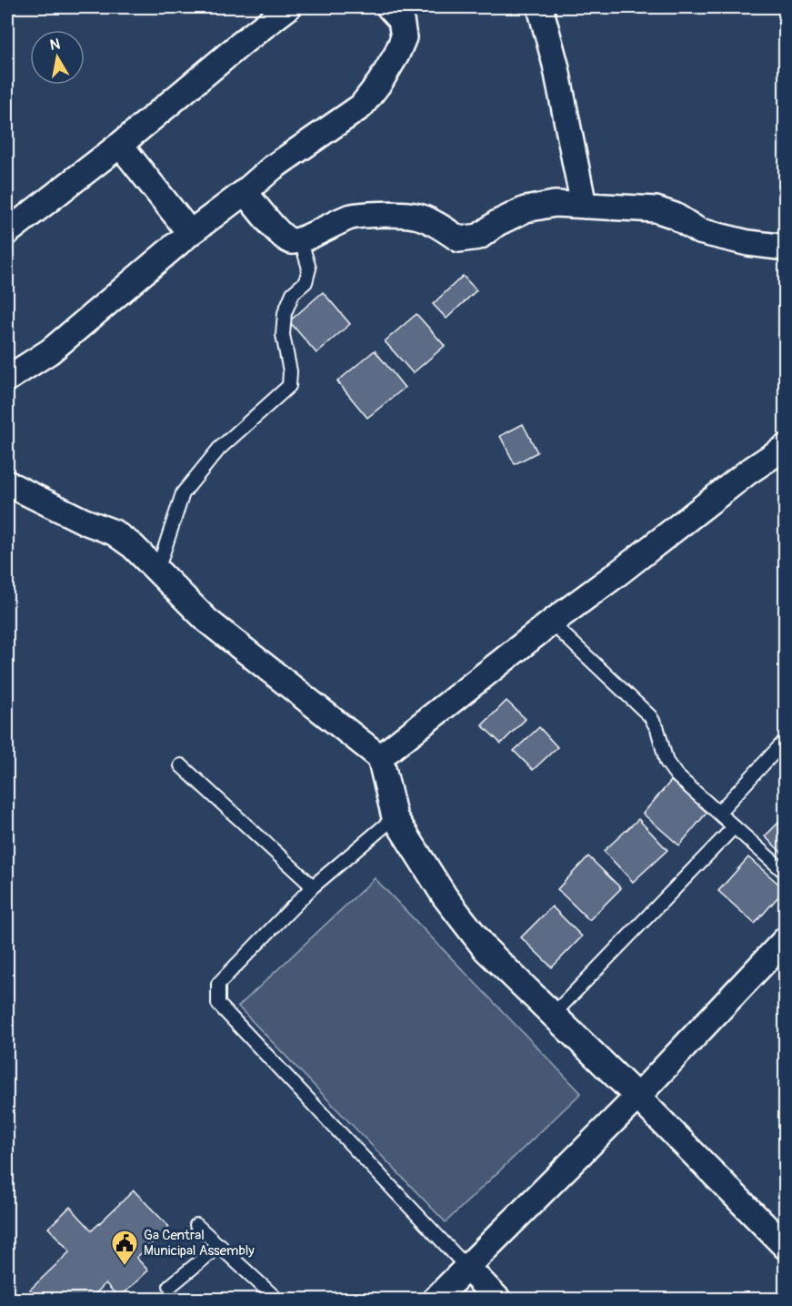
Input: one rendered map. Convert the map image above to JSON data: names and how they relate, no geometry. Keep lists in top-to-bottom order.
{
  "places": {
    "public building": ["Ga Central Municipal Assembly"]
  },
  "north": "top"
}
